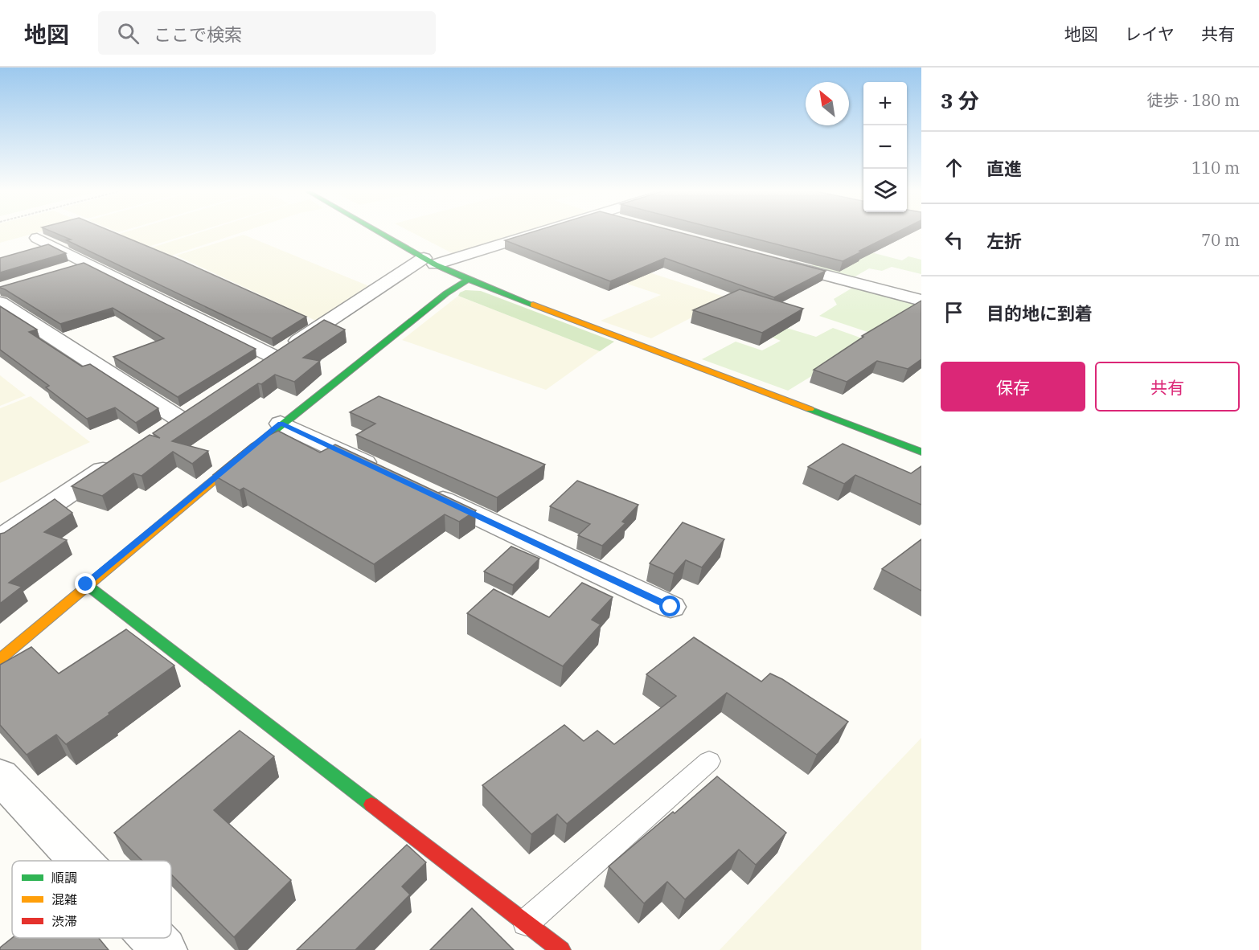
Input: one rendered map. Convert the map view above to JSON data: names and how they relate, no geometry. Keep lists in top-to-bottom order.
{
  "legend": ["順調", "混雑", "渋滞"],
  "north": "top left",
  "page": {
    "header": "地図",
    "search": "ここで検索",
    "nav": ["地図", "レイヤ", "共有"],
    "heading": ["3 分", "徒歩 · 180 m"],
    "map_buttons": ["+", "−"],
    "list": [
      ["直進", "110 m"],
      ["左折", "70 m"],
      "目的地に到着"
    ],
    "buttons": ["保存", "共有"]
  }
}
